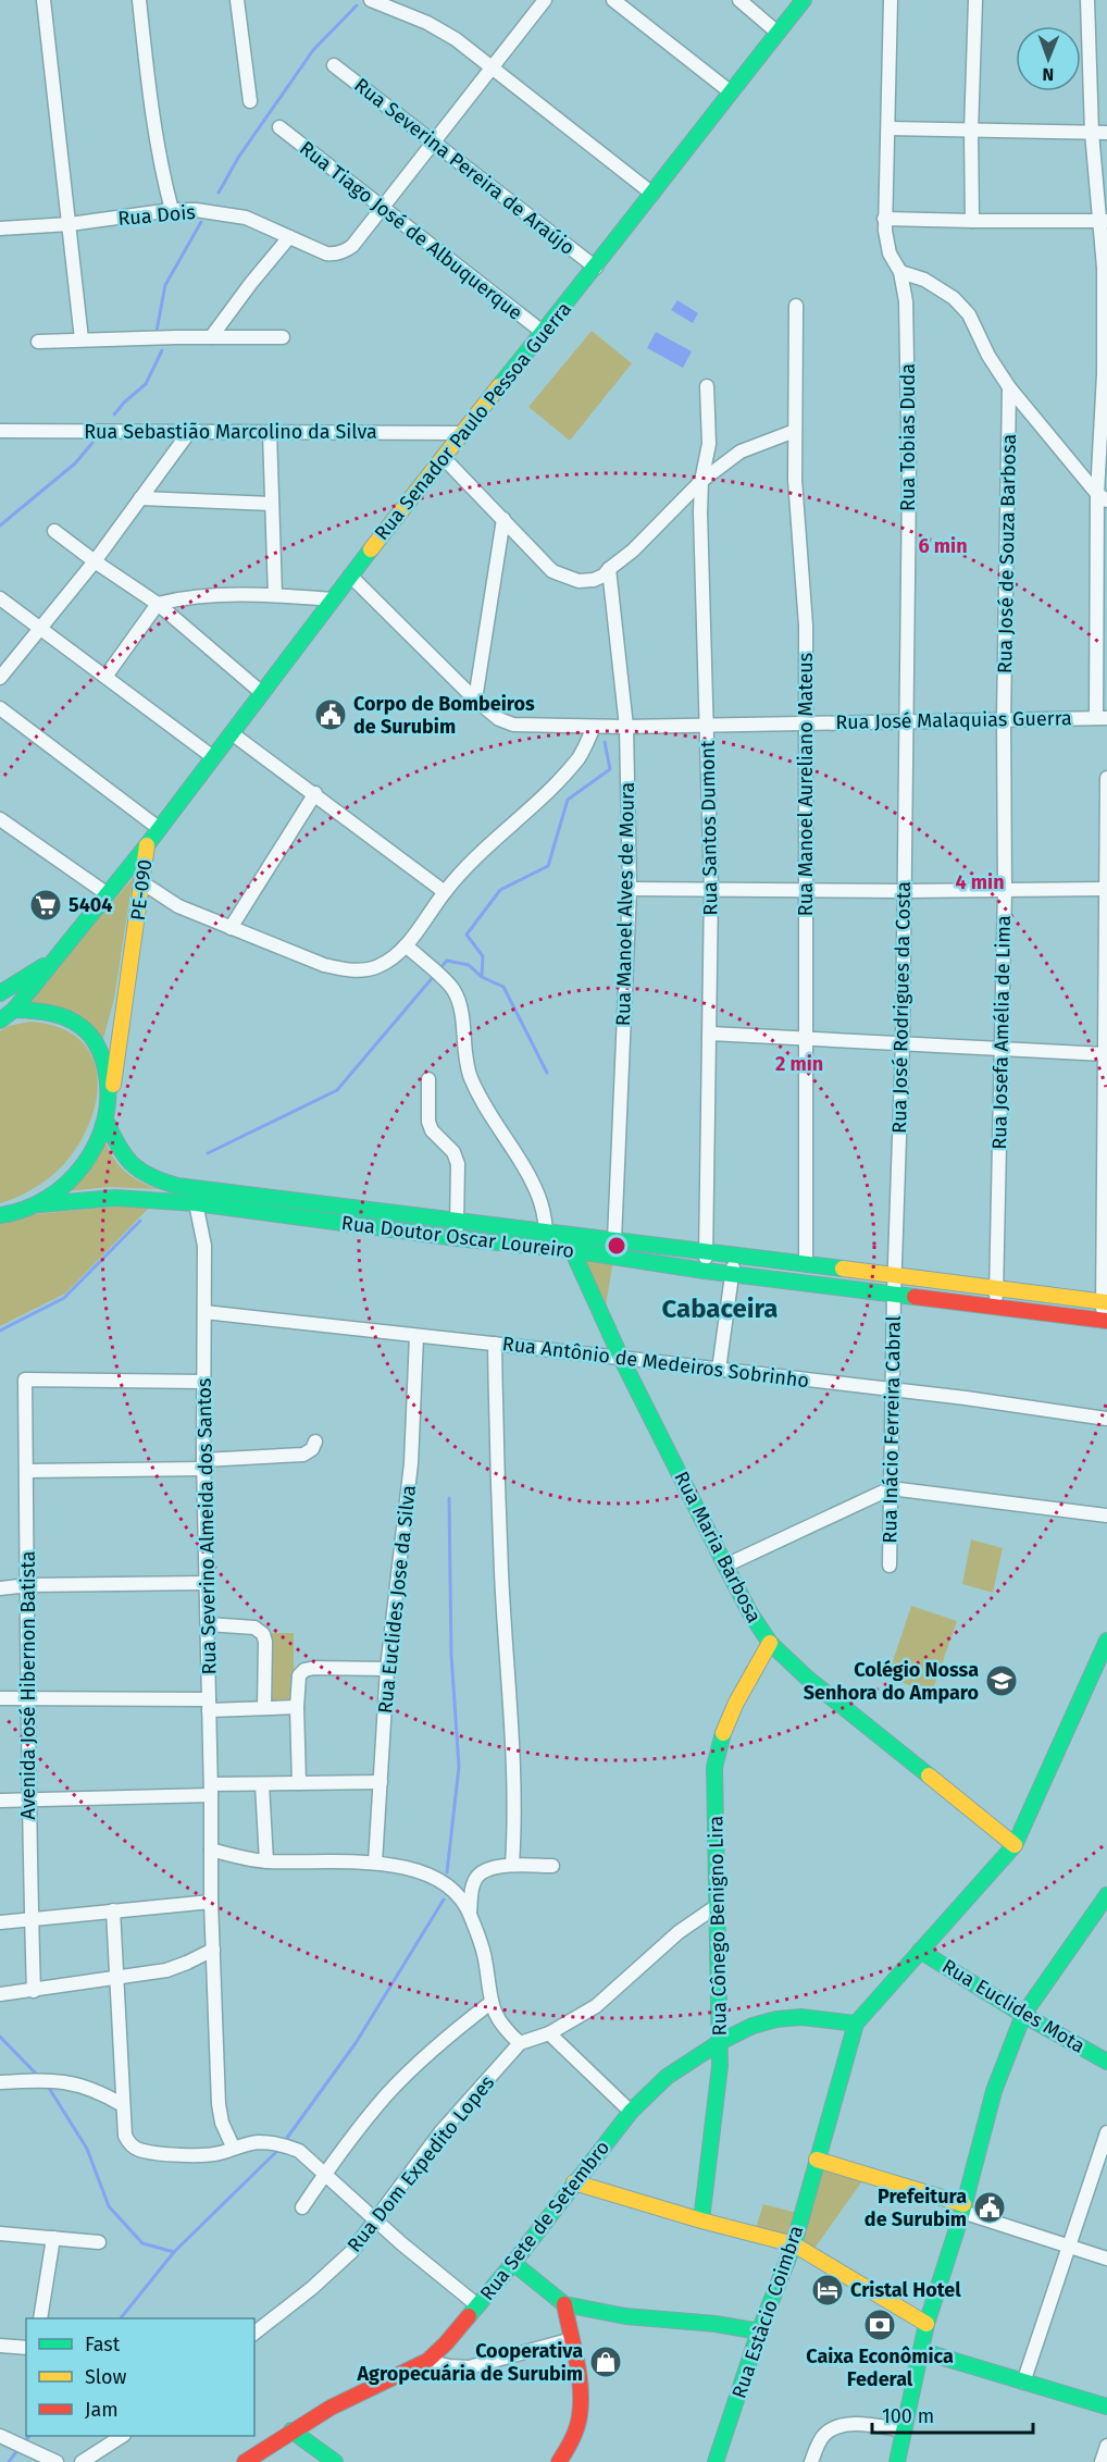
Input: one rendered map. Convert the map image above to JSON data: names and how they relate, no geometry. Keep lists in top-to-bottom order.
{
  "streets": {
    "main road": [
      "Rua Senador Paulo Pessoa Guerra",
      "PE-090",
      "Rua Doutor Oscar Loureiro",
      "Rua Maria Barbosa",
      "Rua Cônego Benigno Lira",
      "Rua Euclides Mota",
      "Rua Sete de Setembro",
      "Rua Estàcio Coimbra"
    ],
    "street": [
      "Rua Severina Pereira de Araújo",
      "Rua Dois",
      "Rua Tiago José de Albuquerque",
      "Rua Sebastião Marcolino da Silva",
      "Rua Tobias Duda",
      "Rua José de Souza Barbosa",
      "Rua José Malaquias Guerra",
      "Rua Manoel Aureliano Mateus",
      "Rua Santos Dumont",
      "Rua Manoel Alves de Moura",
      "Rua José Rodrigues da Costa",
      "Rua Josefa Amélia de Lima",
      "Rua Antônio de Medeiros Sobrinho",
      "Rua Inácio Ferreira Cabral",
      "Rua Severino Almeida dos Santos",
      "Rua Euclides Jose da Silva",
      "Avenida José Hibernon Batista",
      "Rua Dom Expedito Lopes"
    ]
  },
  "crossings": [
    ["Rua Severina Pereira de Araújo", "Rua Senador Paulo Pessoa Guerra"],
    ["Rua Dois", "Rua Tiago José de Albuquerque"],
    ["Rua Tiago José de Albuquerque", "Rua Senador Paulo Pessoa Guerra"],
    ["Rua Senador Paulo Pessoa Guerra", "Rua Sebastião Marcolino da Silva"],
    ["Rua Senador Paulo Pessoa Guerra", "Rua José Malaquias Guerra"],
    ["Rua Senador Paulo Pessoa Guerra", "PE-090"],
    ["Rua Tobias Duda", "Rua José Malaquias Guerra"],
    ["Rua Tobias Duda", "Rua José Rodrigues da Costa"],
    ["Rua José de Souza Barbosa", "Rua José Malaquias Guerra"],
    ["Rua José de Souza Barbosa", "Rua Josefa Amélia de Lima"],
    ["Rua José Malaquias Guerra", "Rua Manoel Aureliano Mateus"],
    ["Rua José Malaquias Guerra", "Rua Santos Dumont"],
    ["Rua José Malaquias Guerra", "Rua Manoel Alves de Moura"],
    ["Rua José Malaquias Guerra", "Rua José Rodrigues da Costa"],
    ["Rua José Malaquias Guerra", "Rua Josefa Amélia de Lima"],
    ["Rua Manoel Aureliano Mateus", "Rua Doutor Oscar Loureiro"],
    ["Rua Santos Dumont", "Rua Doutor Oscar Loureiro"],
    ["PE-090", "Rua Doutor Oscar Loureiro"],
    ["Rua Manoel Alves de Moura", "Rua Doutor Oscar Loureiro"],
    ["Rua José Rodrigues da Costa", "Rua Doutor Oscar Loureiro"],
    ["Rua José Rodrigues da Costa", "Rua Inácio Ferreira Cabral"],
    ["Rua Josefa Amélia de Lima", "Rua Doutor Oscar Loureiro"],
    ["Rua Doutor Oscar Loureiro", "Rua Inácio Ferreira Cabral"],
    ["Rua Doutor Oscar Loureiro", "Rua Severino Almeida dos Santos"],
    ["Rua Doutor Oscar Loureiro", "Rua Maria Barbosa"],
    ["Rua Antônio de Medeiros Sobrinho", "Rua Inácio Ferreira Cabral"],
    ["Rua Antônio de Medeiros Sobrinho", "Rua Severino Almeida dos Santos"],
    ["Rua Antônio de Medeiros Sobrinho", "Rua Maria Barbosa"],
    ["Rua Antônio de Medeiros Sobrinho", "Rua Euclides Jose da Silva"],
    ["Rua Severino Almeida dos Santos", "Avenida José Hibernon Batista"],
    ["Rua Maria Barbosa", "Rua Cônego Benigno Lira"],
    ["Rua Cônego Benigno Lira", "Rua Dom Expedito Lopes"],
    ["Rua Cônego Benigno Lira", "Rua Sete de Setembro"],
    ["Rua Sete de Setembro", "Rua Estàcio Coimbra"]
  ],
  "districts": ["Cabaceira"],
  "places": {
    "public building": ["Corpo de Bombeiros de Surubim", "Prefeitura de Surubim"],
    "supermarket": ["5404"],
    "school or university": ["Colégio Nossa Senhora do Amparo"],
    "hotel": ["Cristal Hotel"],
    "bank": ["Caixa Econômica Federal"],
    "shop": ["Cooperativa Agropecuária de Surubim"]
  },
  "legend": ["Fast", "Slow", "Jam"],
  "scale_bar": "100 m",
  "north": "bottom",
  "rings": ["6 min", "4 min", "2 min"]
}
